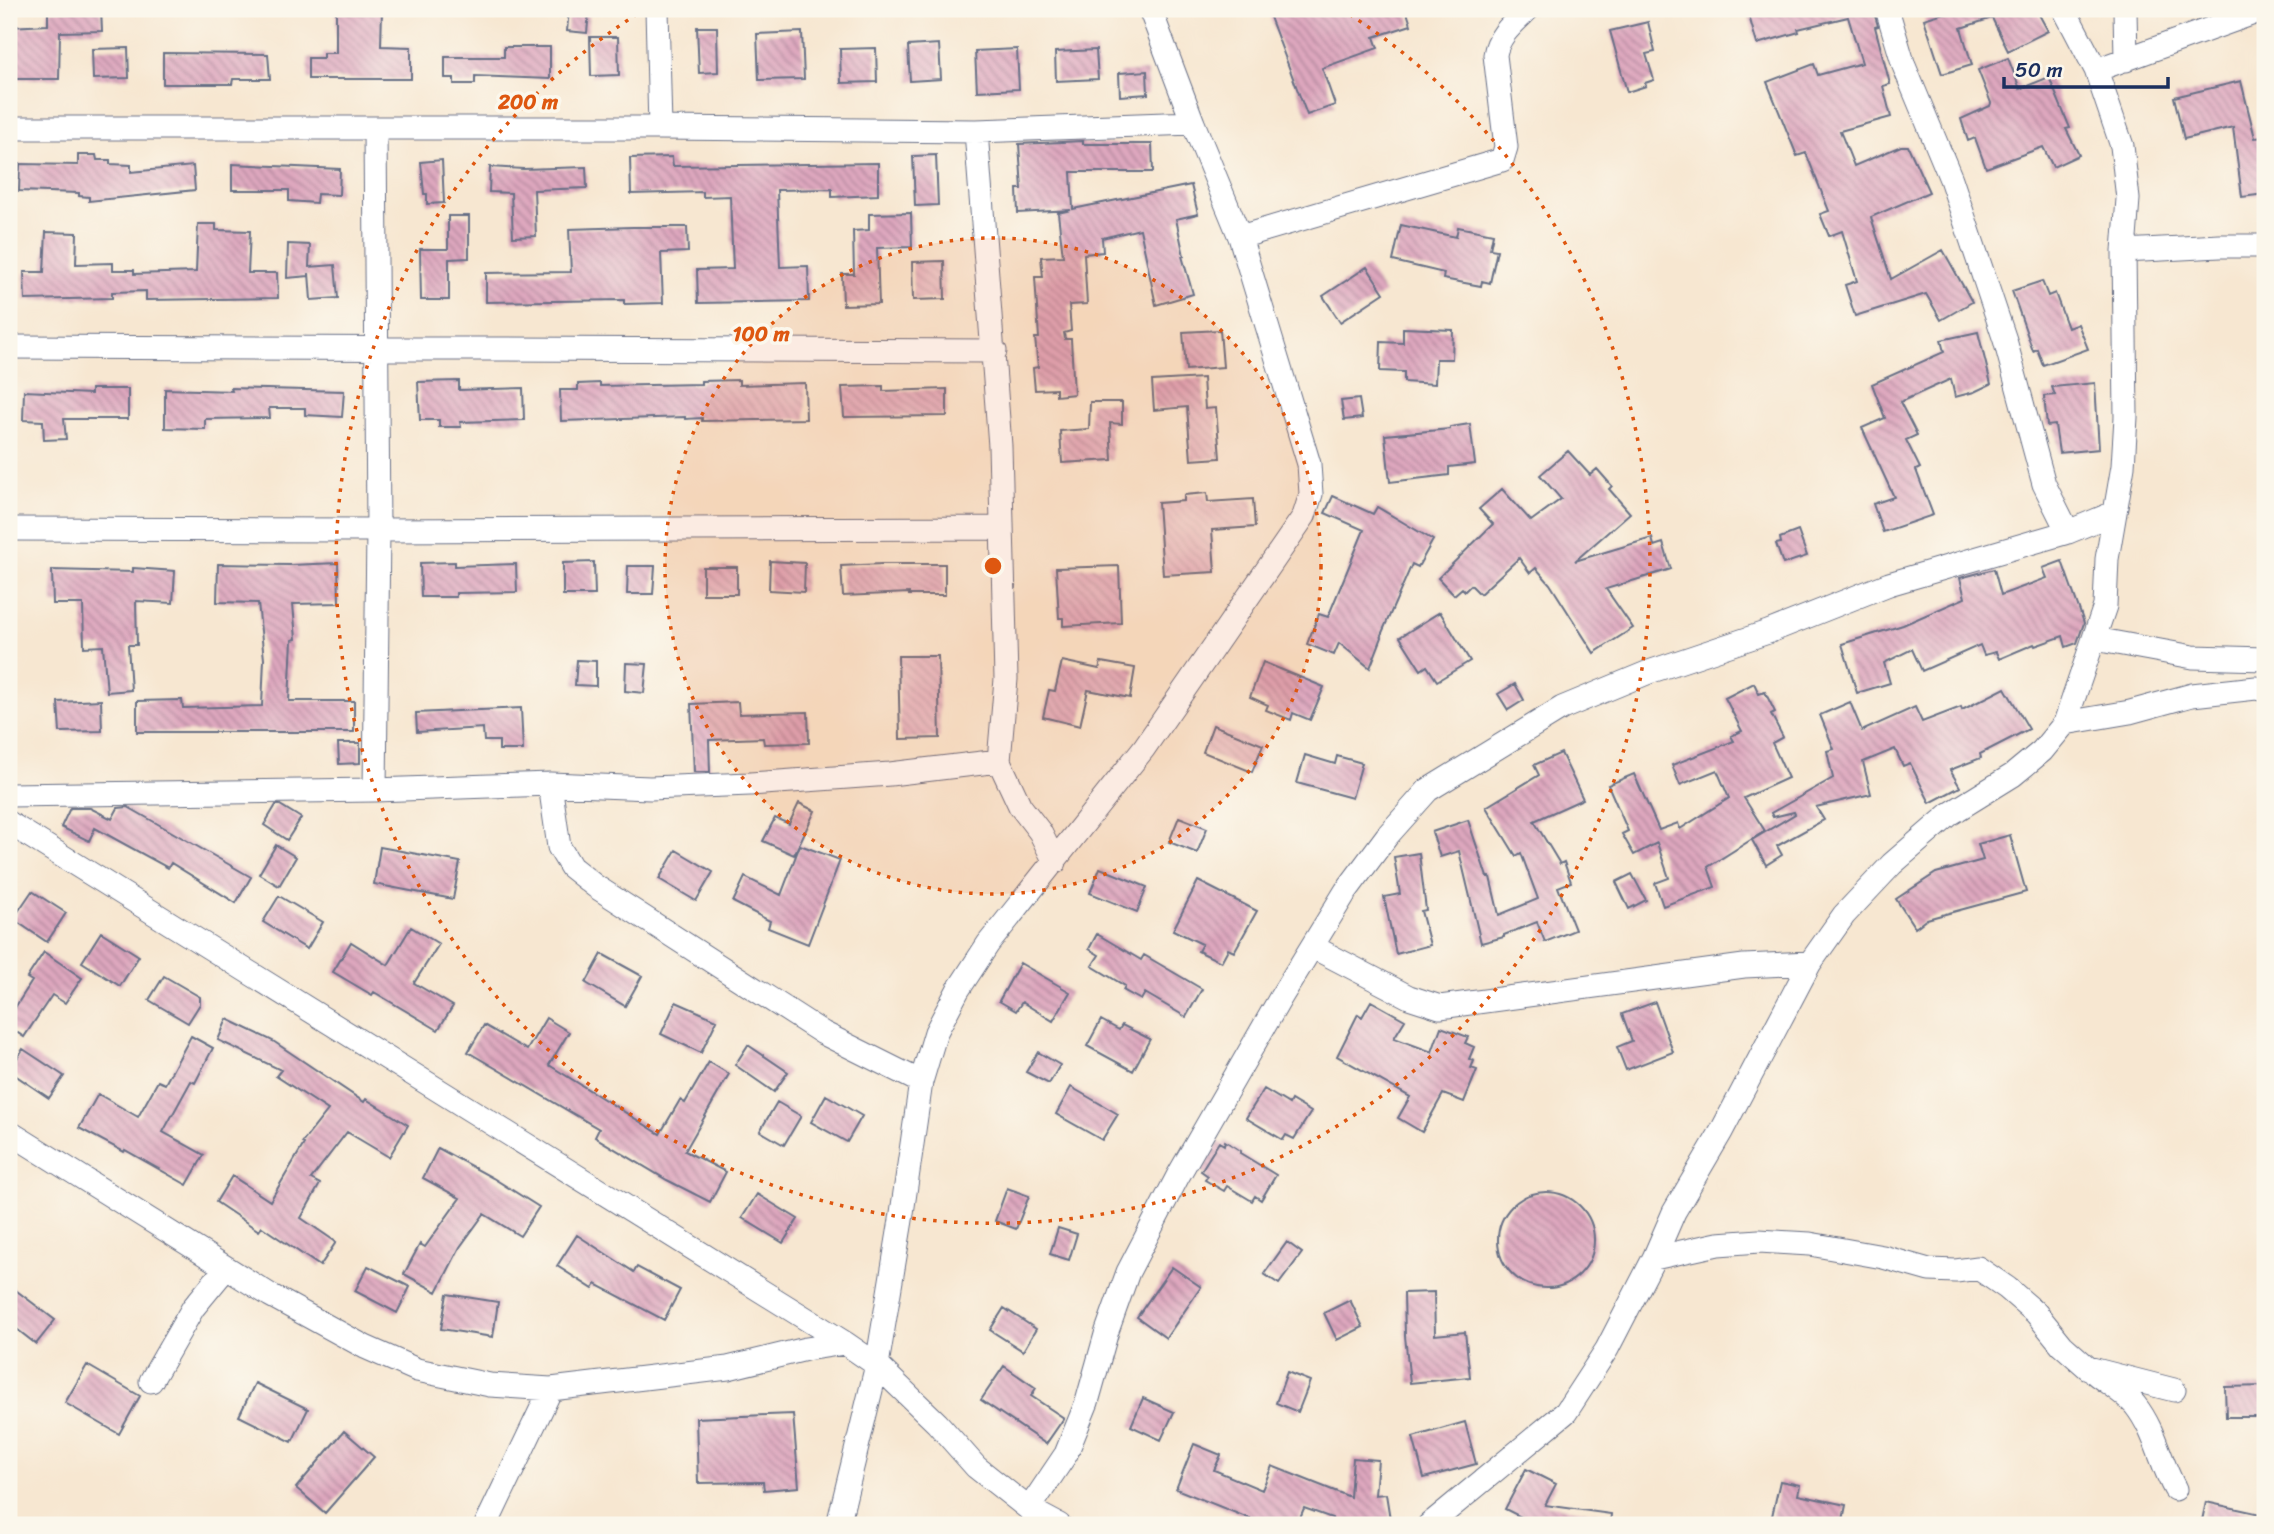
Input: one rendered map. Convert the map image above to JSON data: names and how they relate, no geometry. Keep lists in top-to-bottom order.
{
  "scale_bar": "50 m",
  "rings": ["200 m", "100 m"]
}
